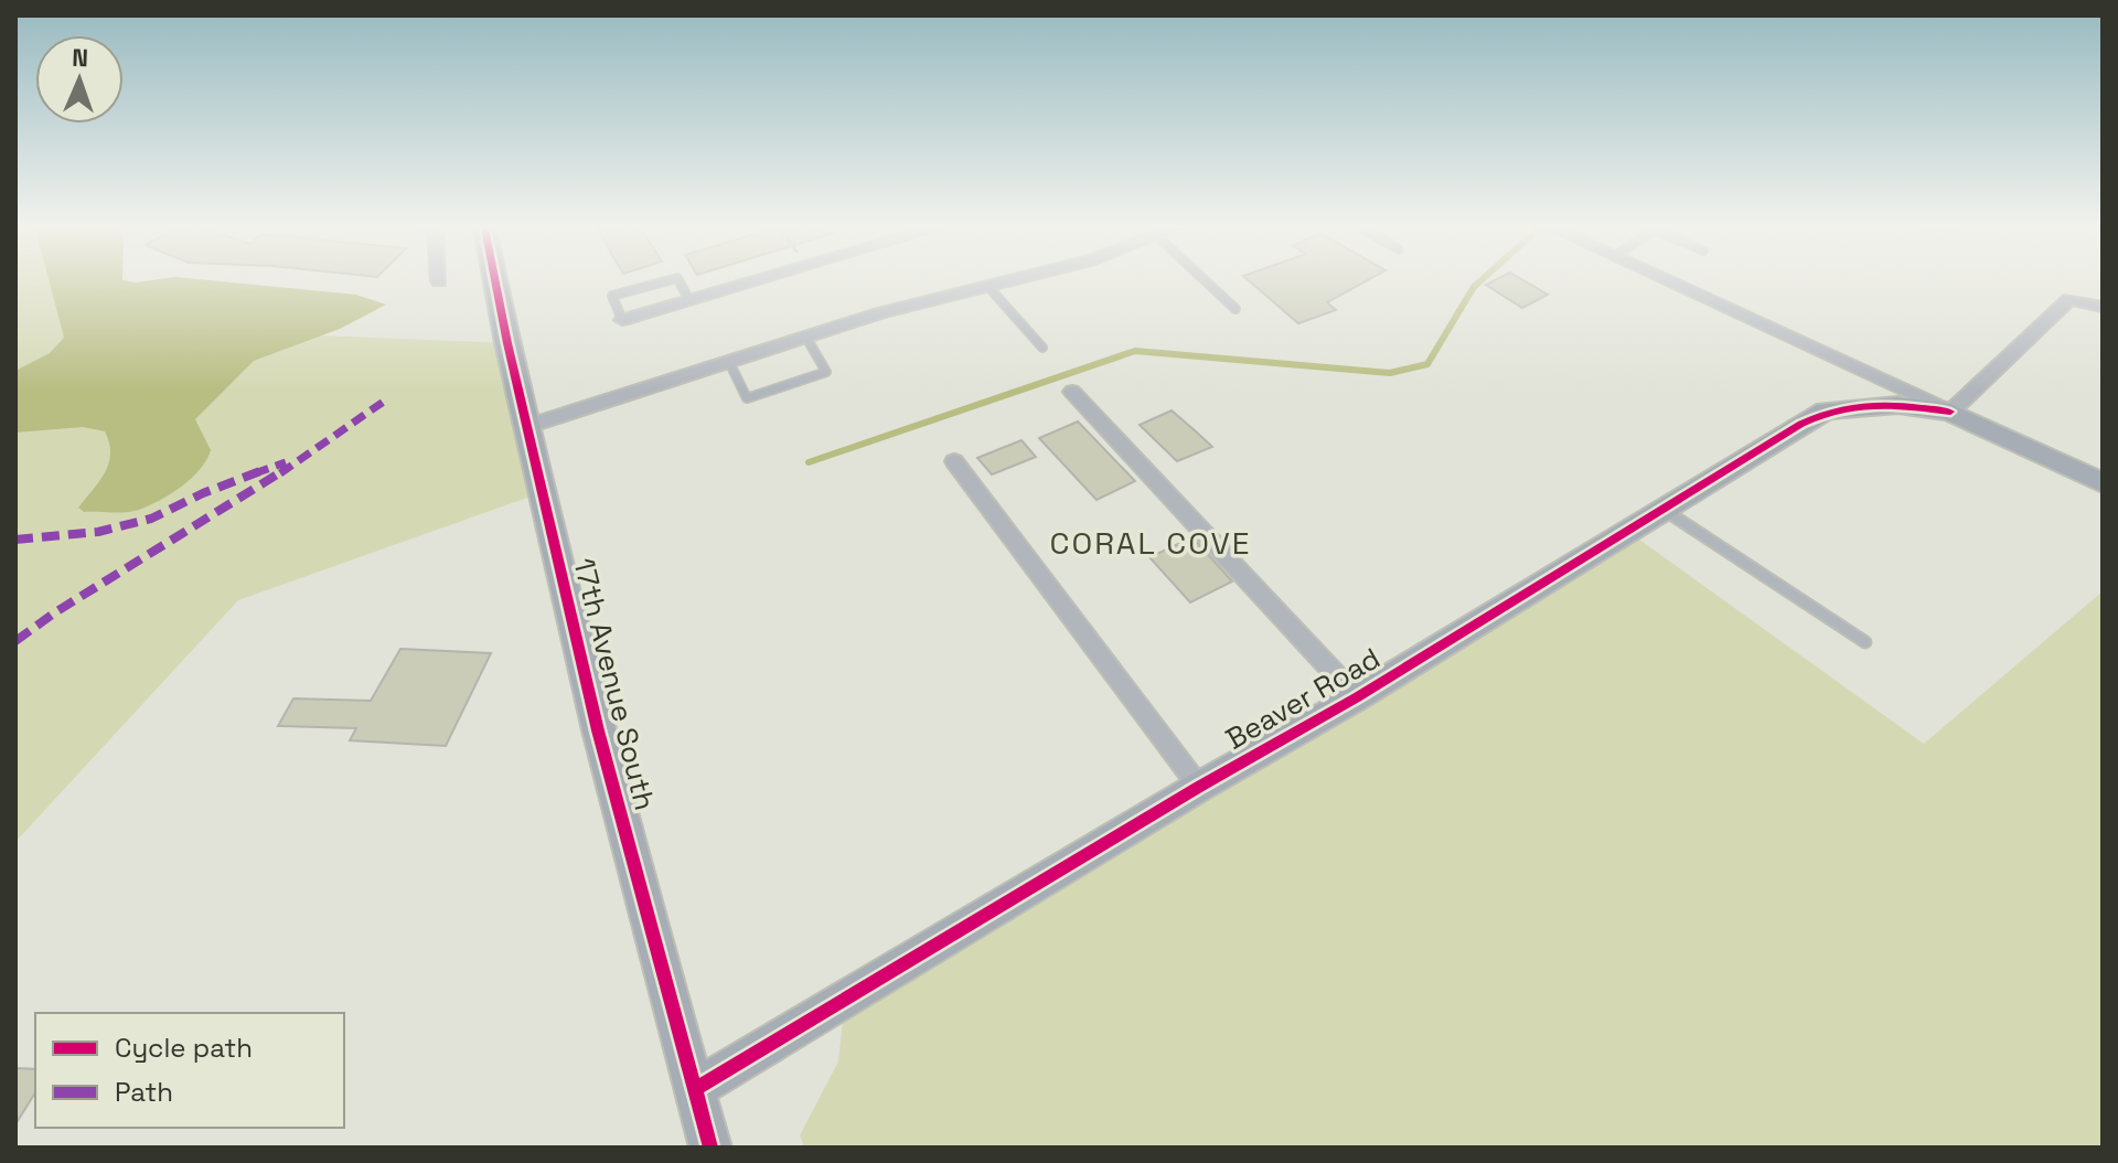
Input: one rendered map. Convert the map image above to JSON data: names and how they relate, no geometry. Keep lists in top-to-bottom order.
{
  "streets": {
    "street": ["17th Avenue South", "Beaver Road"]
  },
  "crossings": [
    ["17th Avenue South", "Beaver Road"]
  ],
  "districts": ["CORAL COVE"],
  "legend": ["Cycle path", "Path"],
  "north": "top"
}
